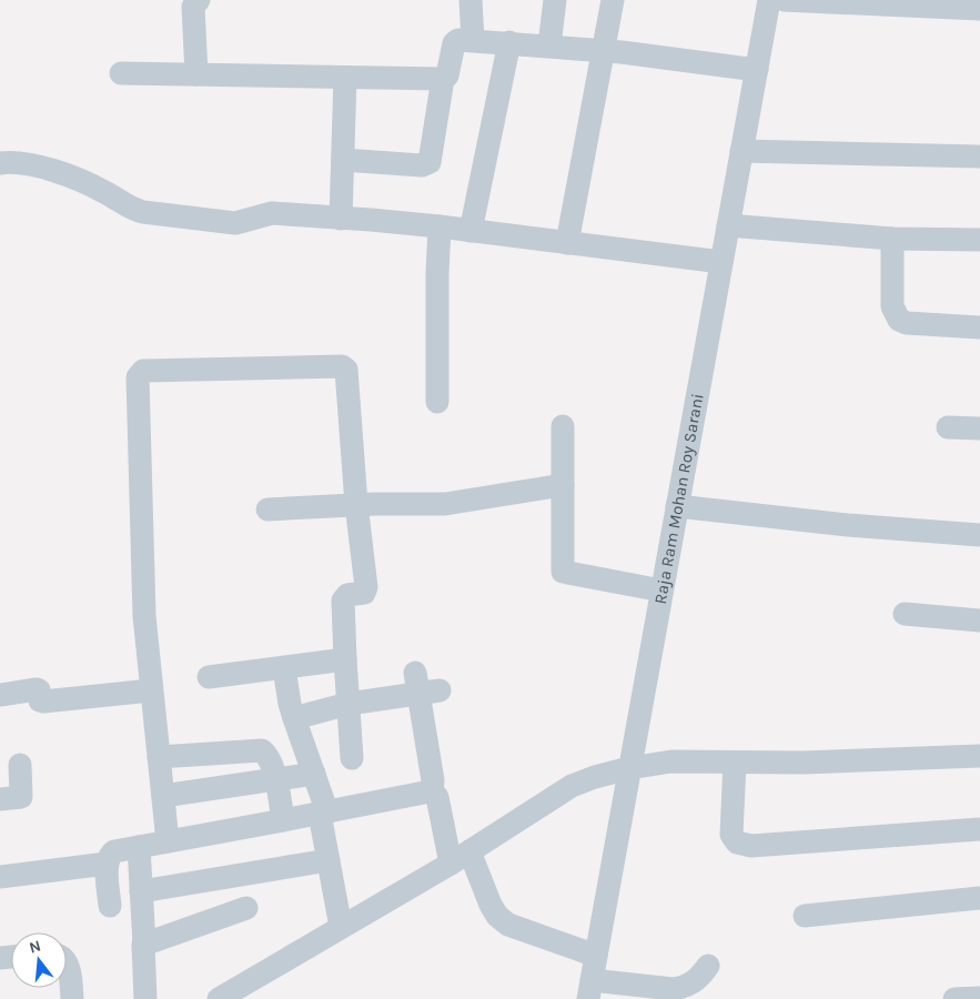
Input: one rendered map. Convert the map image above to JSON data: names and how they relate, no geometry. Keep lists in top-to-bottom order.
{
  "streets": {
    "street": ["Raja Ram Mohan Roy Sarani"]
  },
  "north": "top"
}
